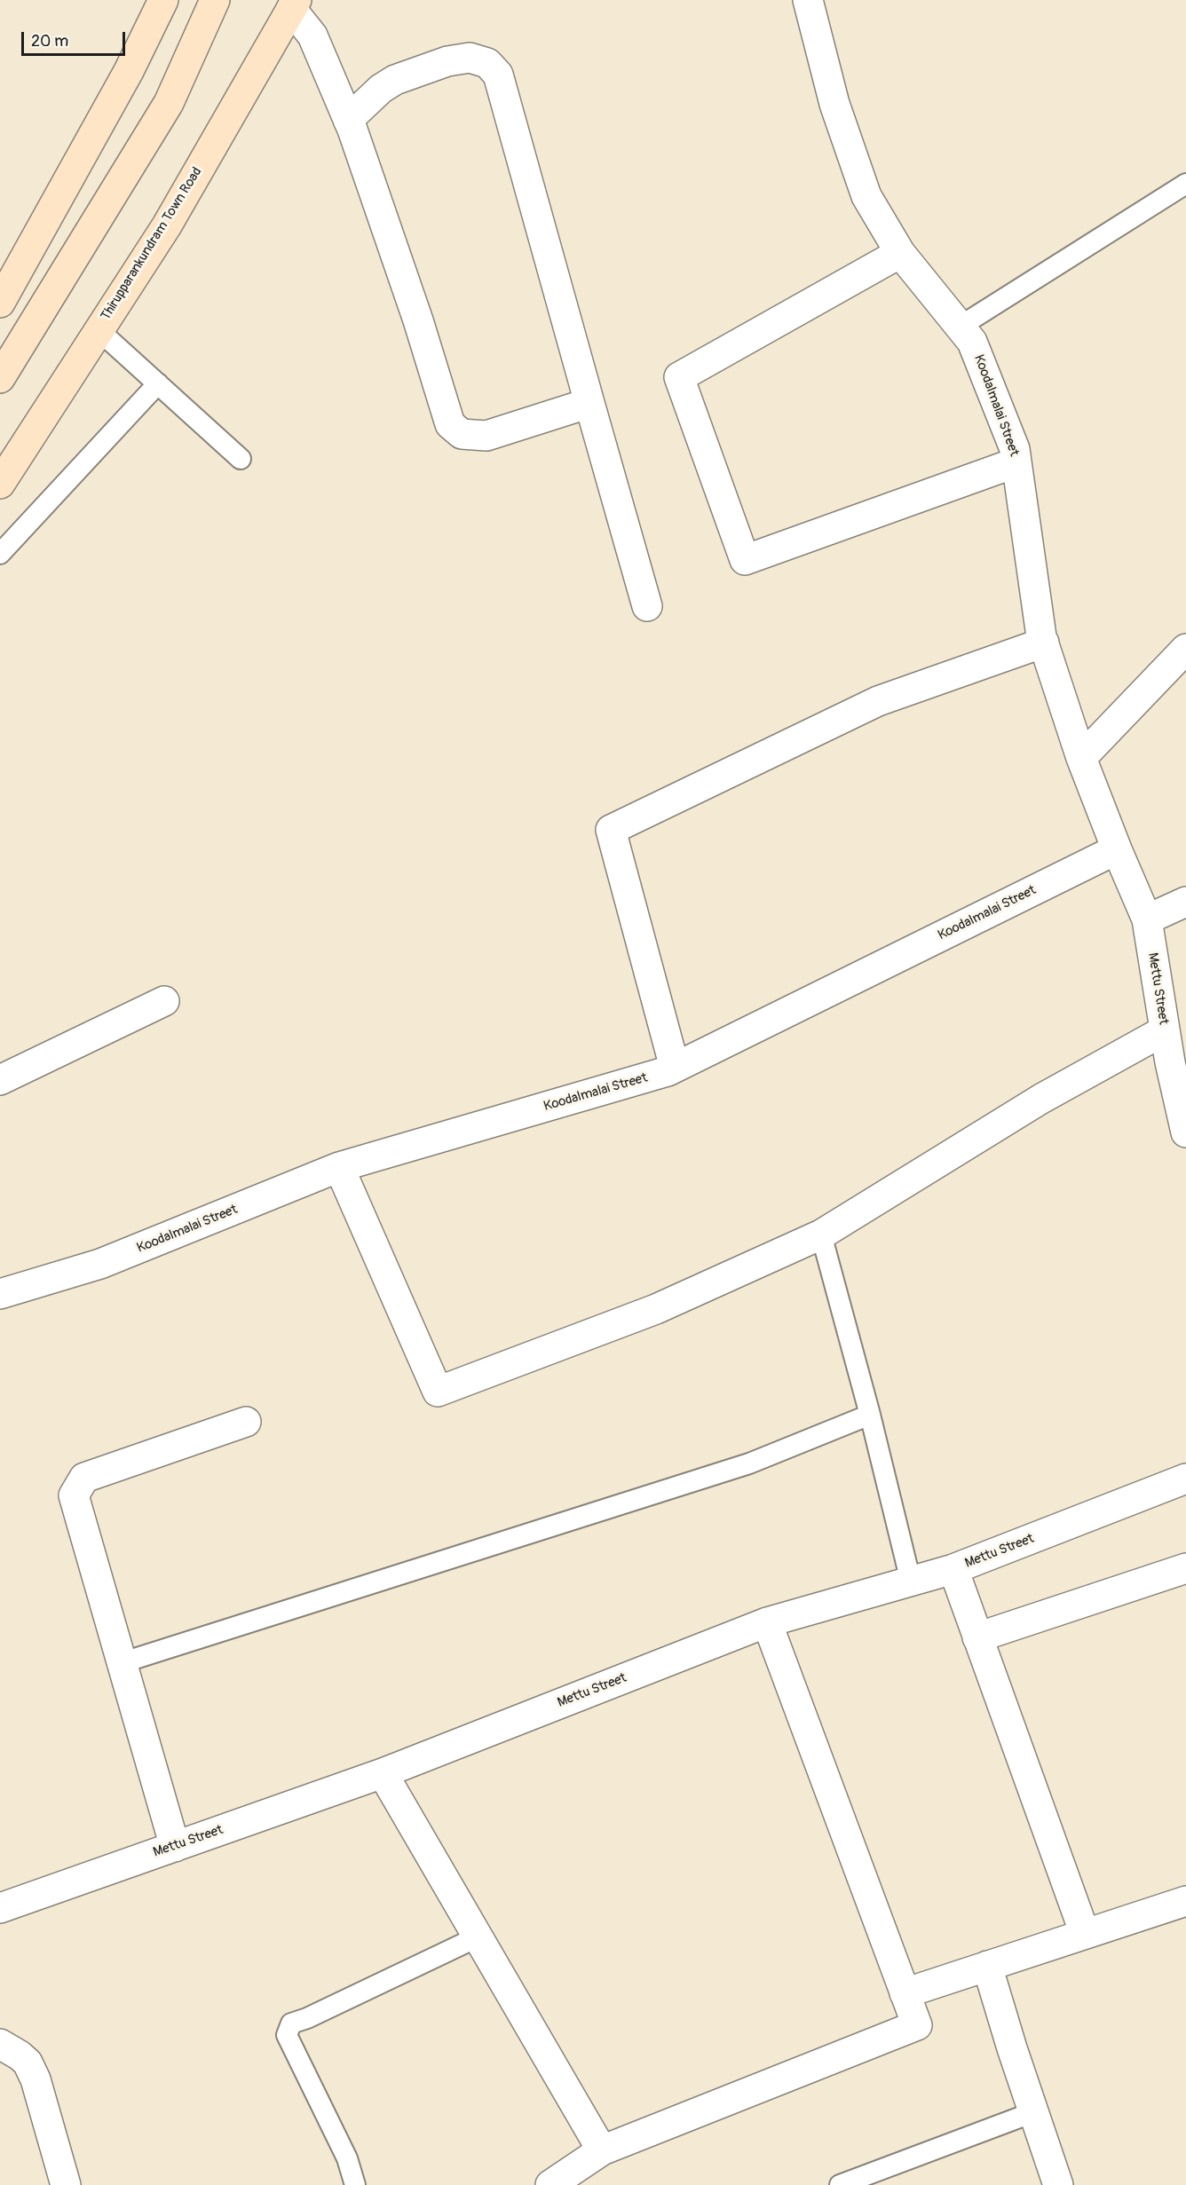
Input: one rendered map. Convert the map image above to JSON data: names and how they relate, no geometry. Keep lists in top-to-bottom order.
{
  "streets": {
    "street": ["Thirupparankundram Town Road", "Koodalmalai Street", "Mettu Street"]
  },
  "crossings": [
    ["Koodalmalai Street", "Mettu Street"]
  ],
  "scale_bar": "20 m"
}
